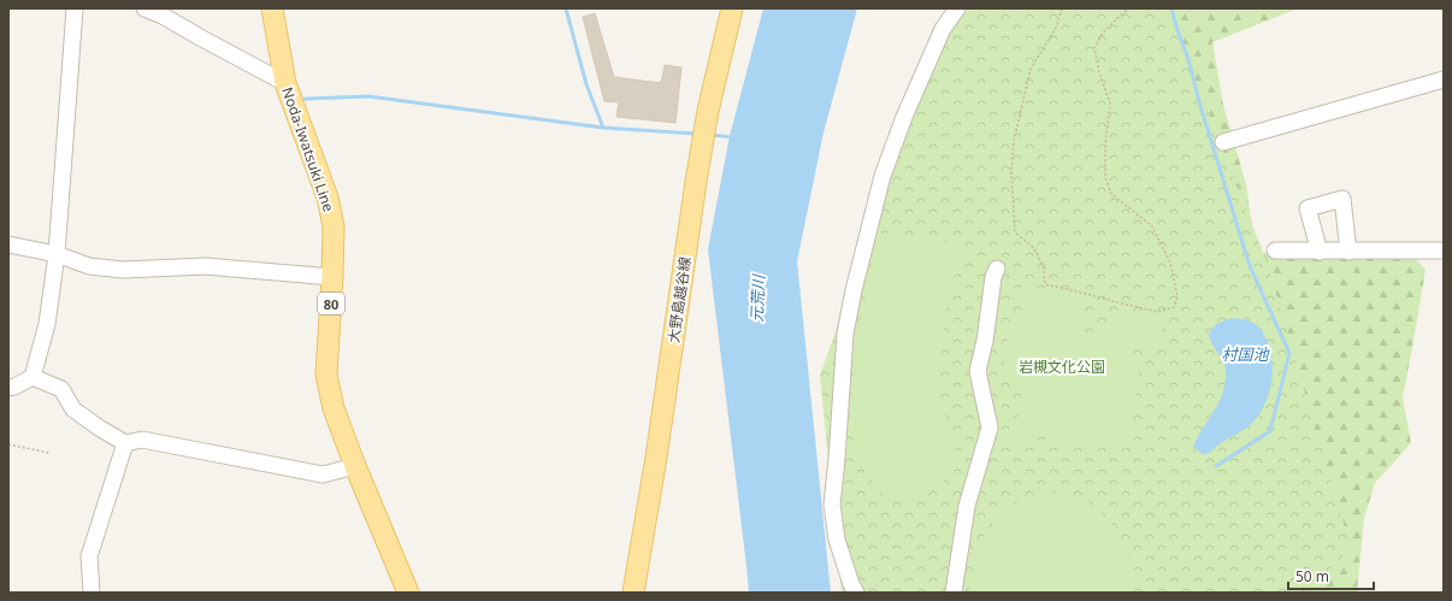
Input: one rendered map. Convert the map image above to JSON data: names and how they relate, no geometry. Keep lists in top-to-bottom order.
{
  "streets": {
    "main road": ["Noda-Iwatsuki Line", "大野島越谷線", "80"]
  },
  "water": ["元荒川", "村国池"],
  "parks": ["岩槻文化公園"],
  "scale_bar": "50 m"
}
